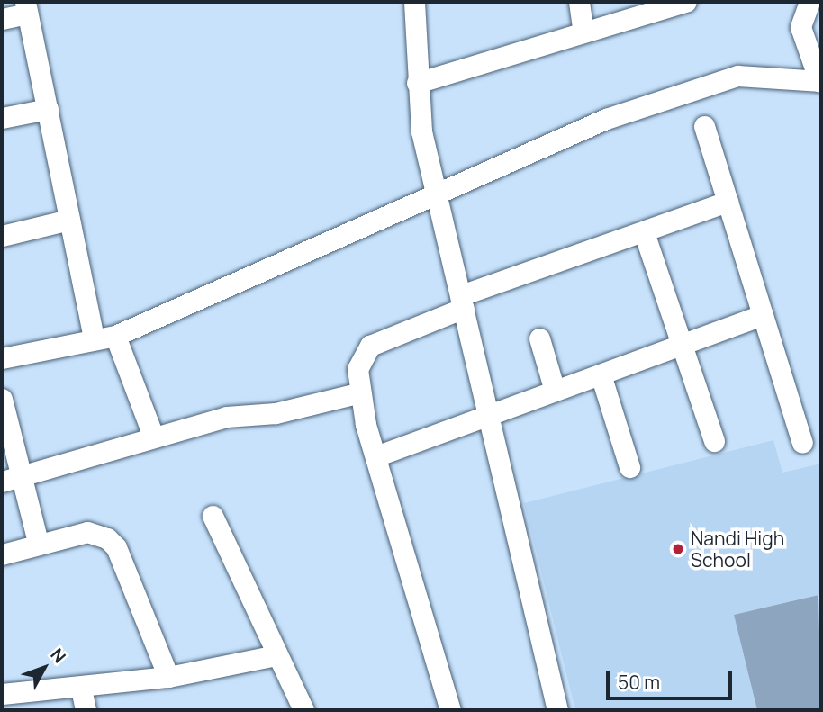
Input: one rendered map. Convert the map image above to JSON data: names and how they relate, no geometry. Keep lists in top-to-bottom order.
{
  "places": ["Nandi High School"],
  "scale_bar": "50 m",
  "north": "top right"
}
